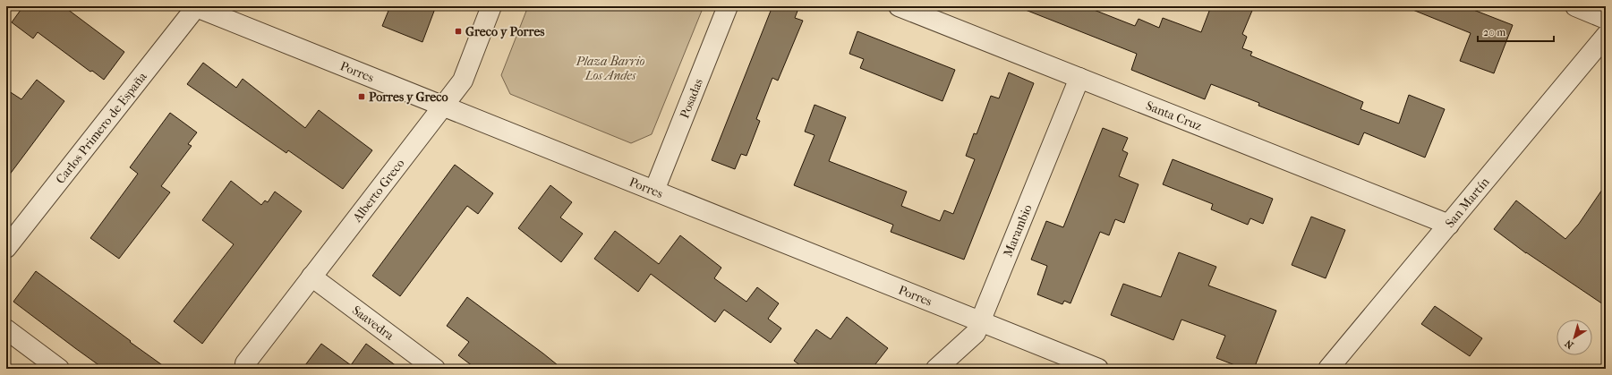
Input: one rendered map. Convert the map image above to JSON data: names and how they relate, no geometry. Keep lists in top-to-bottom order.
{
  "streets": {
    "street": [
      "Porres",
      "Posadas",
      "Santa Cruz",
      "Carlos Primero de España",
      "Alberto Greco",
      "San Martín",
      "Marambio",
      "Saavedra"
    ]
  },
  "crossings": [
    ["Porres", "Posadas"],
    ["Porres", "Carlos Primero de España"],
    ["Porres", "Alberto Greco"],
    ["Porres", "Marambio"],
    ["Santa Cruz", "San Martín"],
    ["Santa Cruz", "Marambio"],
    ["Alberto Greco", "Saavedra"]
  ],
  "parks": ["Plaza Barrio Los Andes"],
  "places": {
    "transit": ["Greco y Porres", "Porres y Greco"]
  },
  "scale_bar": "20 m",
  "north": "bottom left"
}
